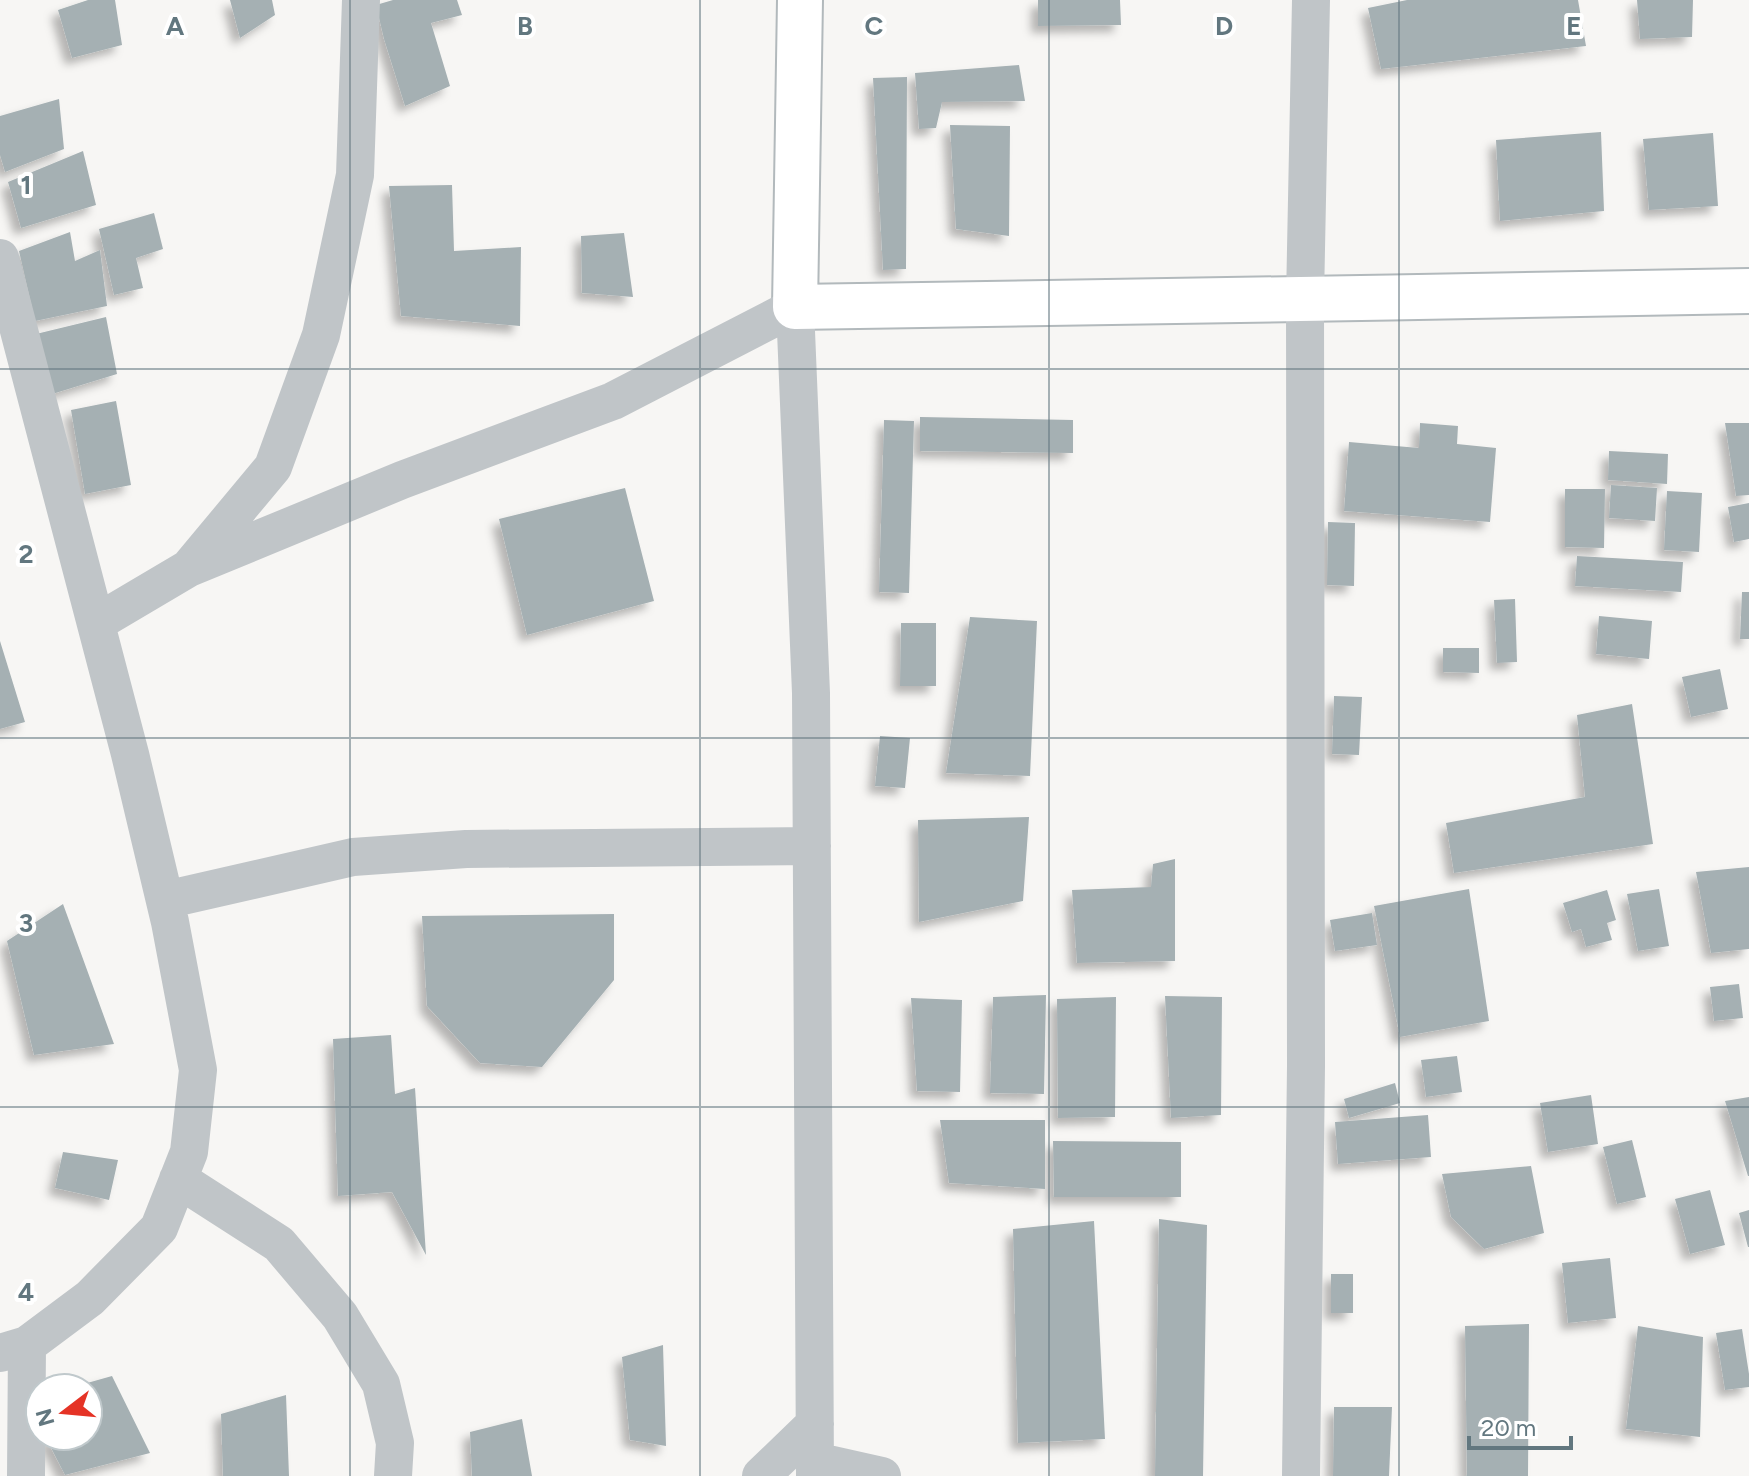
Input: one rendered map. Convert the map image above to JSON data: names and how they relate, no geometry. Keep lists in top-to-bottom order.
{
  "scale_bar": "20 m",
  "north": "left",
  "grid": {
    "columns": [
      "A",
      "B",
      "C",
      "D",
      "E"
    ],
    "rows": [
      "1",
      "2",
      "3",
      "4"
    ]
  }
}
